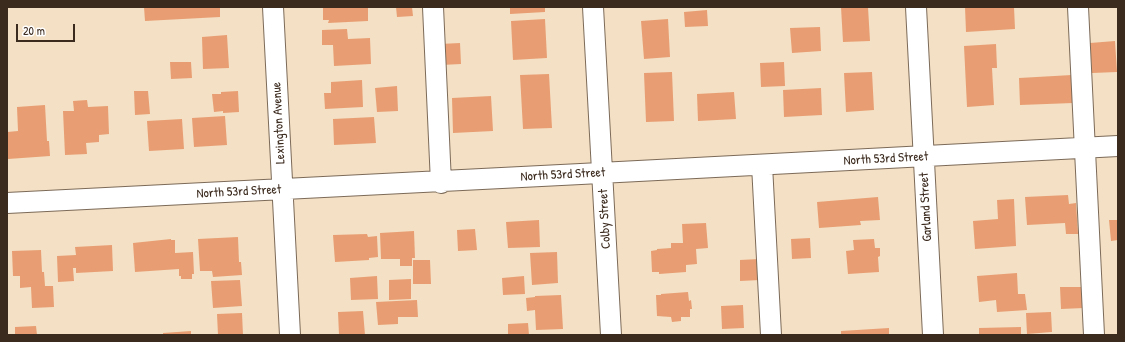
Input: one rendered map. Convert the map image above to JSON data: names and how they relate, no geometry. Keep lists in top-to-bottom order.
{
  "streets": {
    "street": [
      "Lexington Avenue",
      "North 53rd Street",
      "Garland Street",
      "Colby Street"
    ]
  },
  "crossings": [
    ["Lexington Avenue", "North 53rd Street"],
    ["North 53rd Street", "Garland Street"],
    ["North 53rd Street", "Colby Street"]
  ],
  "scale_bar": "20 m"
}
